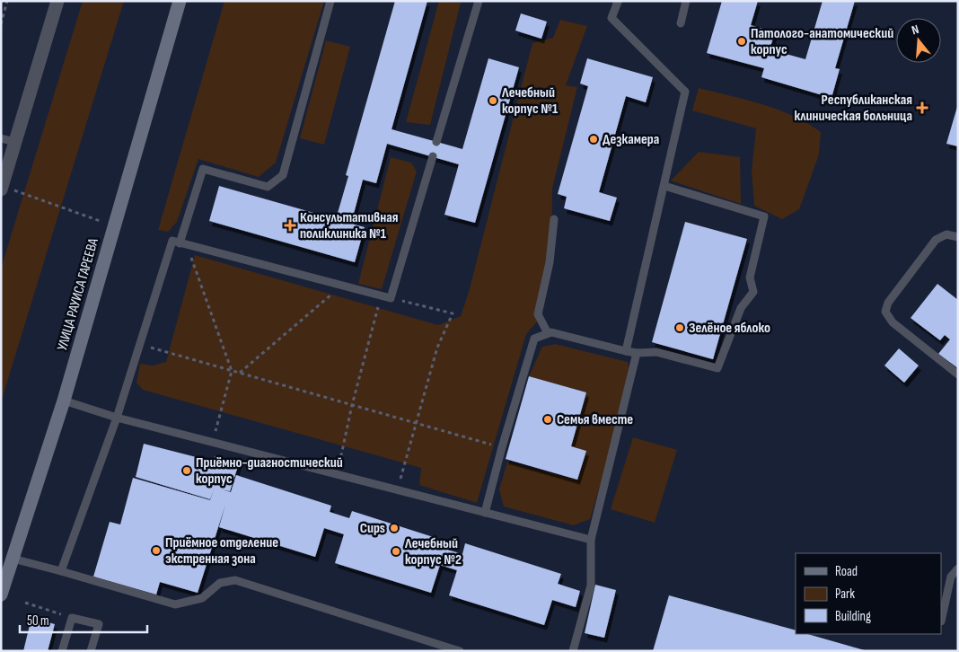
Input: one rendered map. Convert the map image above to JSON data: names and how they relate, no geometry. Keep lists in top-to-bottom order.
{
  "streets": {
    "street": ["УЛИЦА РАУИСА ГАРЕЕВА"]
  },
  "places": {
    "other": [
      "Патолого-анатомический корпус",
      "Лечебный корпус №1",
      "Дезкамера",
      "Зелёное яблоко",
      "Семья вместе",
      "Приёмно-диагностический корпус",
      "Cups",
      "Приёмное отделение экстренная зона",
      "Лечебный корпус №2"
    ],
    "health": ["Республиканская клиническая больница", "Консультативная поликлиника №1"]
  },
  "legend": ["Road", "Park", "Building"],
  "scale_bar": "50 m",
  "north": "top"
}
